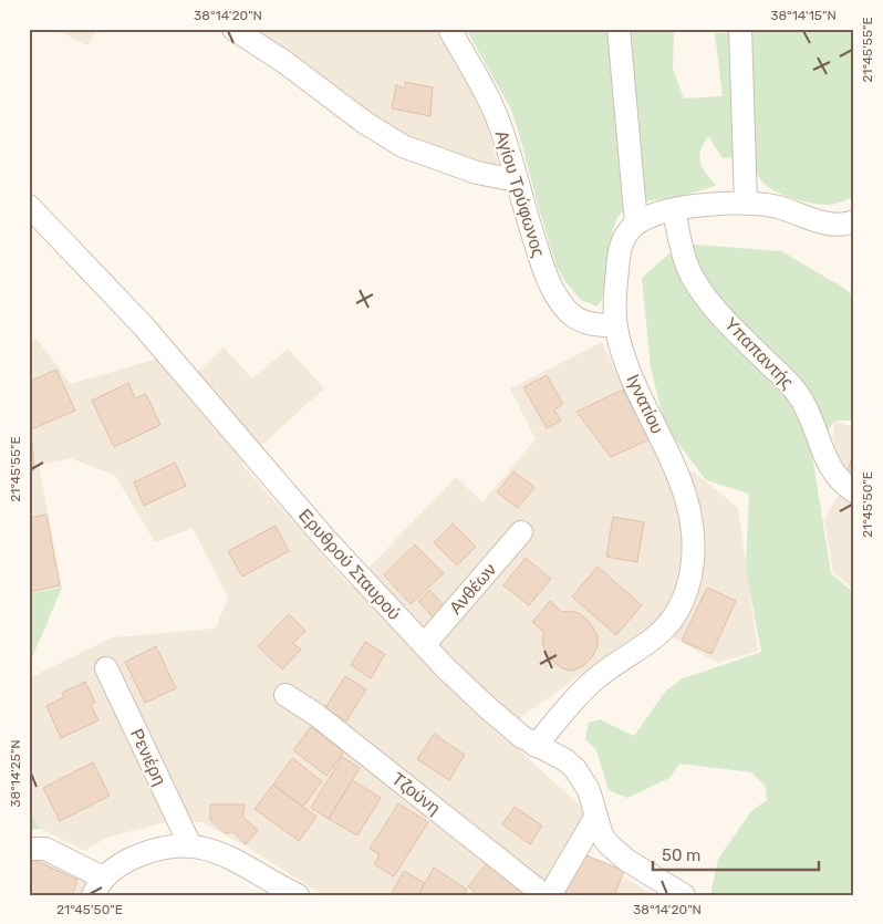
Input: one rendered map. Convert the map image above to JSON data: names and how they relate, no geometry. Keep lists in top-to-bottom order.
{
  "streets": {
    "street": [
      "Αγίου Τρύφωνος",
      "Υπαπαντής",
      "Ιγνατίου",
      "Ερυθρού Σταυρού",
      "Ανθέων",
      "Ρενιέρη",
      "Τζούνη"
    ]
  },
  "crossings": [
    ["Αγίου Τρύφωνος", "Ιγνατίου"],
    ["Ιγνατίου", "Ερυθρού Σταυρού"],
    ["Ερυθρού Σταυρού", "Ανθέων"]
  ],
  "scale_bar": "50 m",
  "coordinates": [
    "38°14'20\"N",
    "38°14'15\"N",
    "21°45'55\"E",
    "21°45'50\"E",
    "38°14'25\"N"
  ]
}
